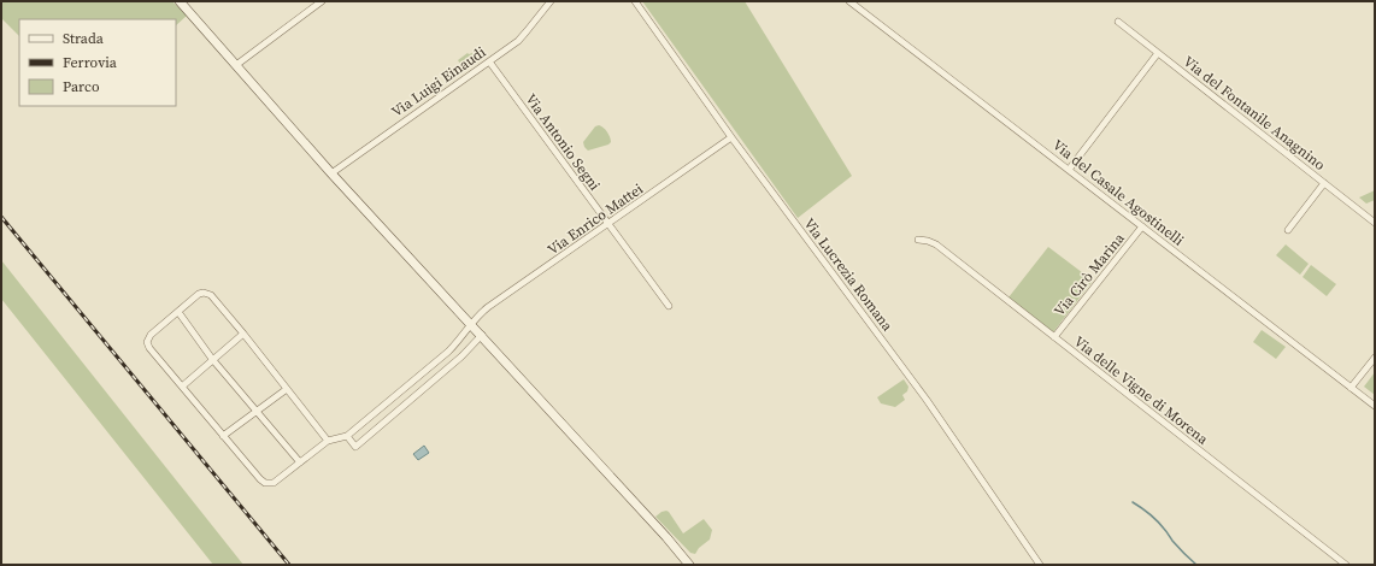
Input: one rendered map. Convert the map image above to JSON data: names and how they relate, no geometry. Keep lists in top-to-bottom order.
{
  "streets": {
    "street": [
      "Via Luigi Einaudi",
      "Via del Fontanile Anagnino",
      "Via Antonio Segni",
      "Via del Casale Agostinelli",
      "Via Enrico Mattei",
      "Via Lucrezia Romana",
      "Via Cirò Marina",
      "Via delle Vigne di Morena"
    ]
  },
  "crossings": [
    ["Via Luigi Einaudi", "Via Antonio Segni"],
    ["Via Antonio Segni", "Via Enrico Mattei"],
    ["Via del Casale Agostinelli", "Via Cirò Marina"],
    ["Via Enrico Mattei", "Via Lucrezia Romana"],
    ["Via Cirò Marina", "Via delle Vigne di Morena"]
  ],
  "legend": ["Strada", "Ferrovia", "Parco"]
}
